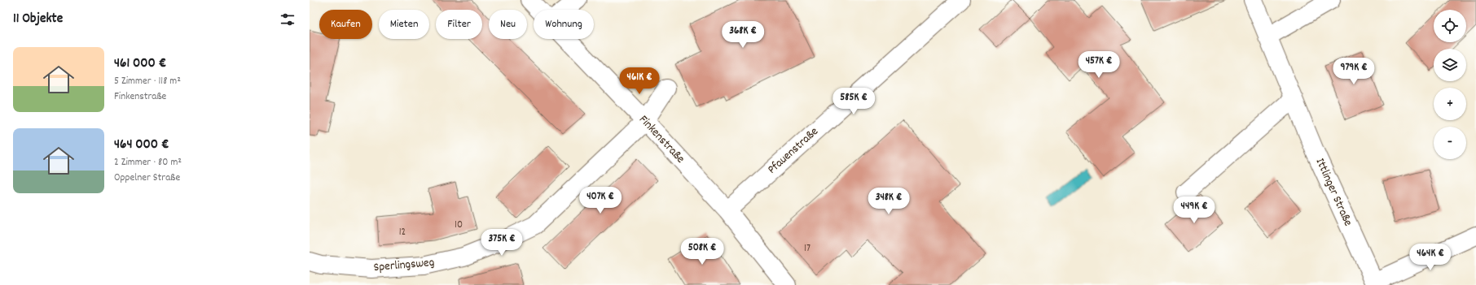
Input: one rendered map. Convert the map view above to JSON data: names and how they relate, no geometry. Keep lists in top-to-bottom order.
{
  "streets": {
    "street": [
      "Finkenstraße",
      "Pfauenstraße",
      "Ittlinger Straße",
      "Sperlingsweg"
    ]
  },
  "crossings": [
    ["Finkenstraße", "Pfauenstraße"],
    ["Finkenstraße", "Sperlingsweg"]
  ],
  "house_numbers": ["10", "12", "17"],
  "page": {
    "heading": "11 Objekte",
    "map_buttons": ["+", "−"],
    "chip": [
      "Kaufen",
      "Mieten",
      "Filter",
      "Neu",
      "Wohnung"
    ],
    "price": [
      "368K €",
      "457K €",
      "979K €",
      "461K €",
      "585K €",
      "407K €",
      "348K €",
      "449K €",
      "375K €",
      "508K €",
      "464K €"
    ],
    "list": [
      {
        "name": "461 000 €",
        "note": "5 Zimmer · 118 m² · Finkenstraße"
      },
      {
        "name": "464 000 €",
        "note": "2 Zimmer · 80 m² · Oppelner Straße"
      }
    ]
  }
}
